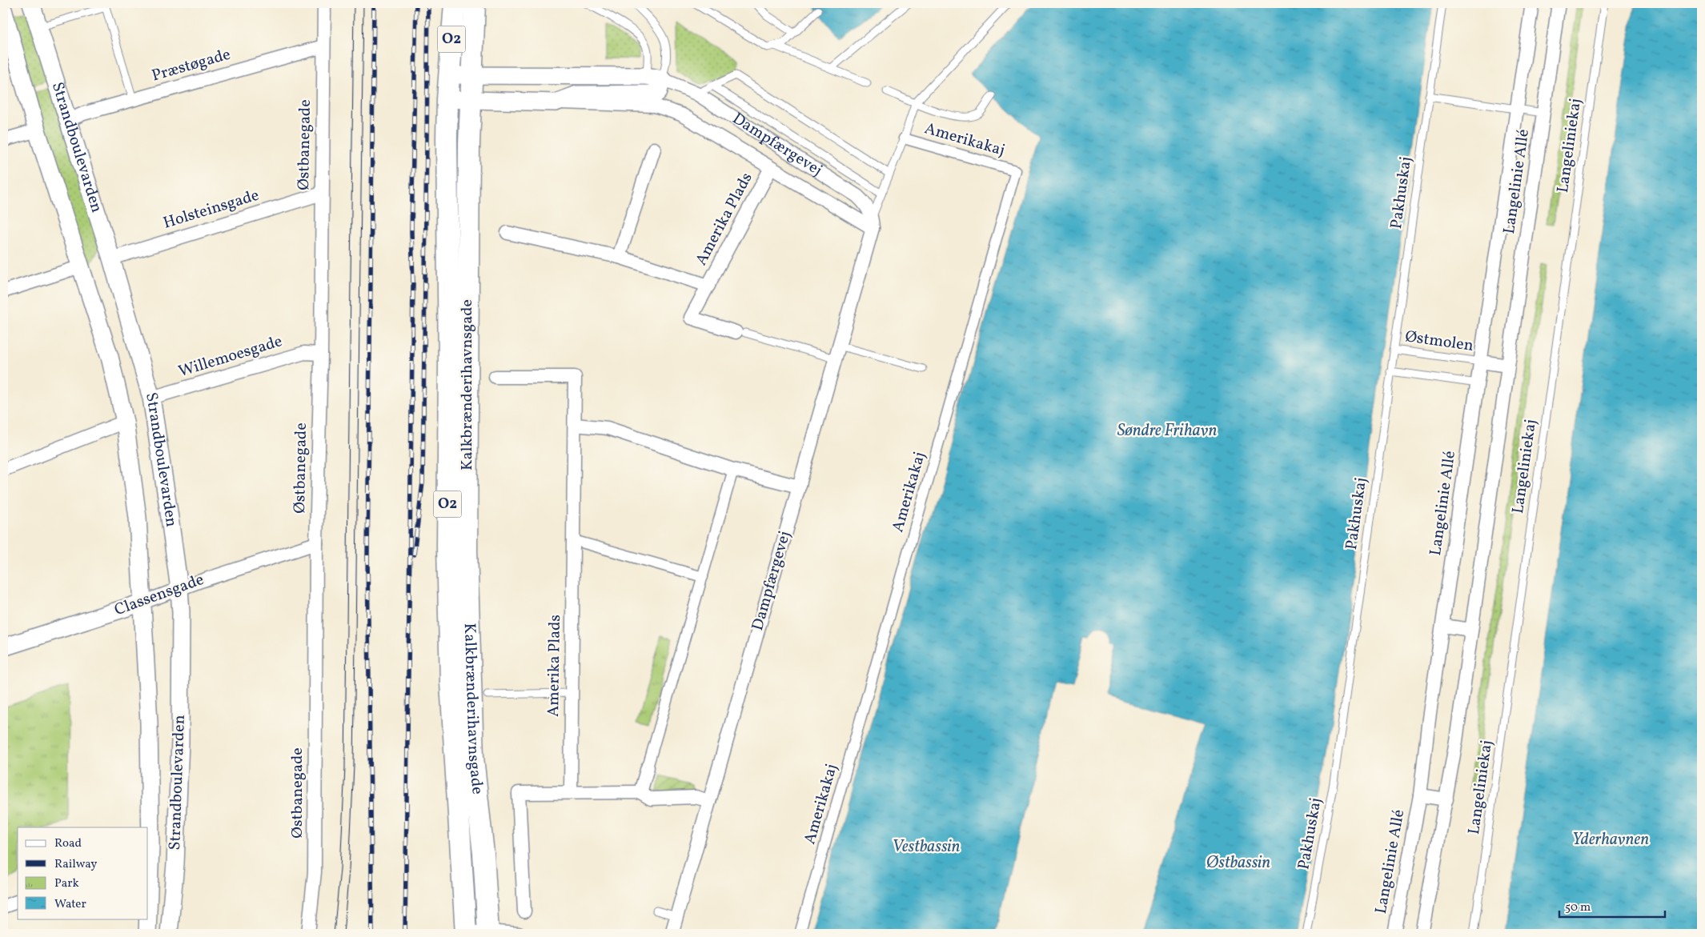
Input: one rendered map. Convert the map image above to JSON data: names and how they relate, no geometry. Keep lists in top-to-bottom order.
{
  "streets": {
    "main road": ["O2", "Kalkbrænderihavnsgade"],
    "street": [
      "Præstøgade",
      "Amerikakaj",
      "Østbanegade",
      "Dampfærgevej",
      "Strandboulevarden",
      "Langelinie Allé",
      "Holsteinsgade",
      "Amerika Plads",
      "Willemoesgade",
      "Classensgade"
    ],
    "lane": ["Langeliniekaj", "Pakhuskaj", "Østmolen"]
  },
  "crossings": [
    ["Præstøgade", "Østbanegade"],
    ["Præstøgade", "Strandboulevarden"],
    ["Østbanegade", "Holsteinsgade"],
    ["Østbanegade", "Willemoesgade"],
    ["Østbanegade", "Classensgade"],
    ["Dampfærgevej", "Amerika Plads"],
    ["Dampfærgevej", "Kalkbrænderihavnsgade"],
    ["Strandboulevarden", "Holsteinsgade"],
    ["Strandboulevarden", "Willemoesgade"],
    ["Strandboulevarden", "Classensgade"],
    ["Langelinie Allé", "Østmolen"],
    ["Pakhuskaj", "Østmolen"]
  ],
  "water": [
    "Søndre Frihavn",
    "Yderhavnen",
    "Vestbassin",
    "Østbassin"
  ],
  "legend": [
    "Road",
    "Railway",
    "Park",
    "Water"
  ],
  "scale_bar": "50 m"
}
